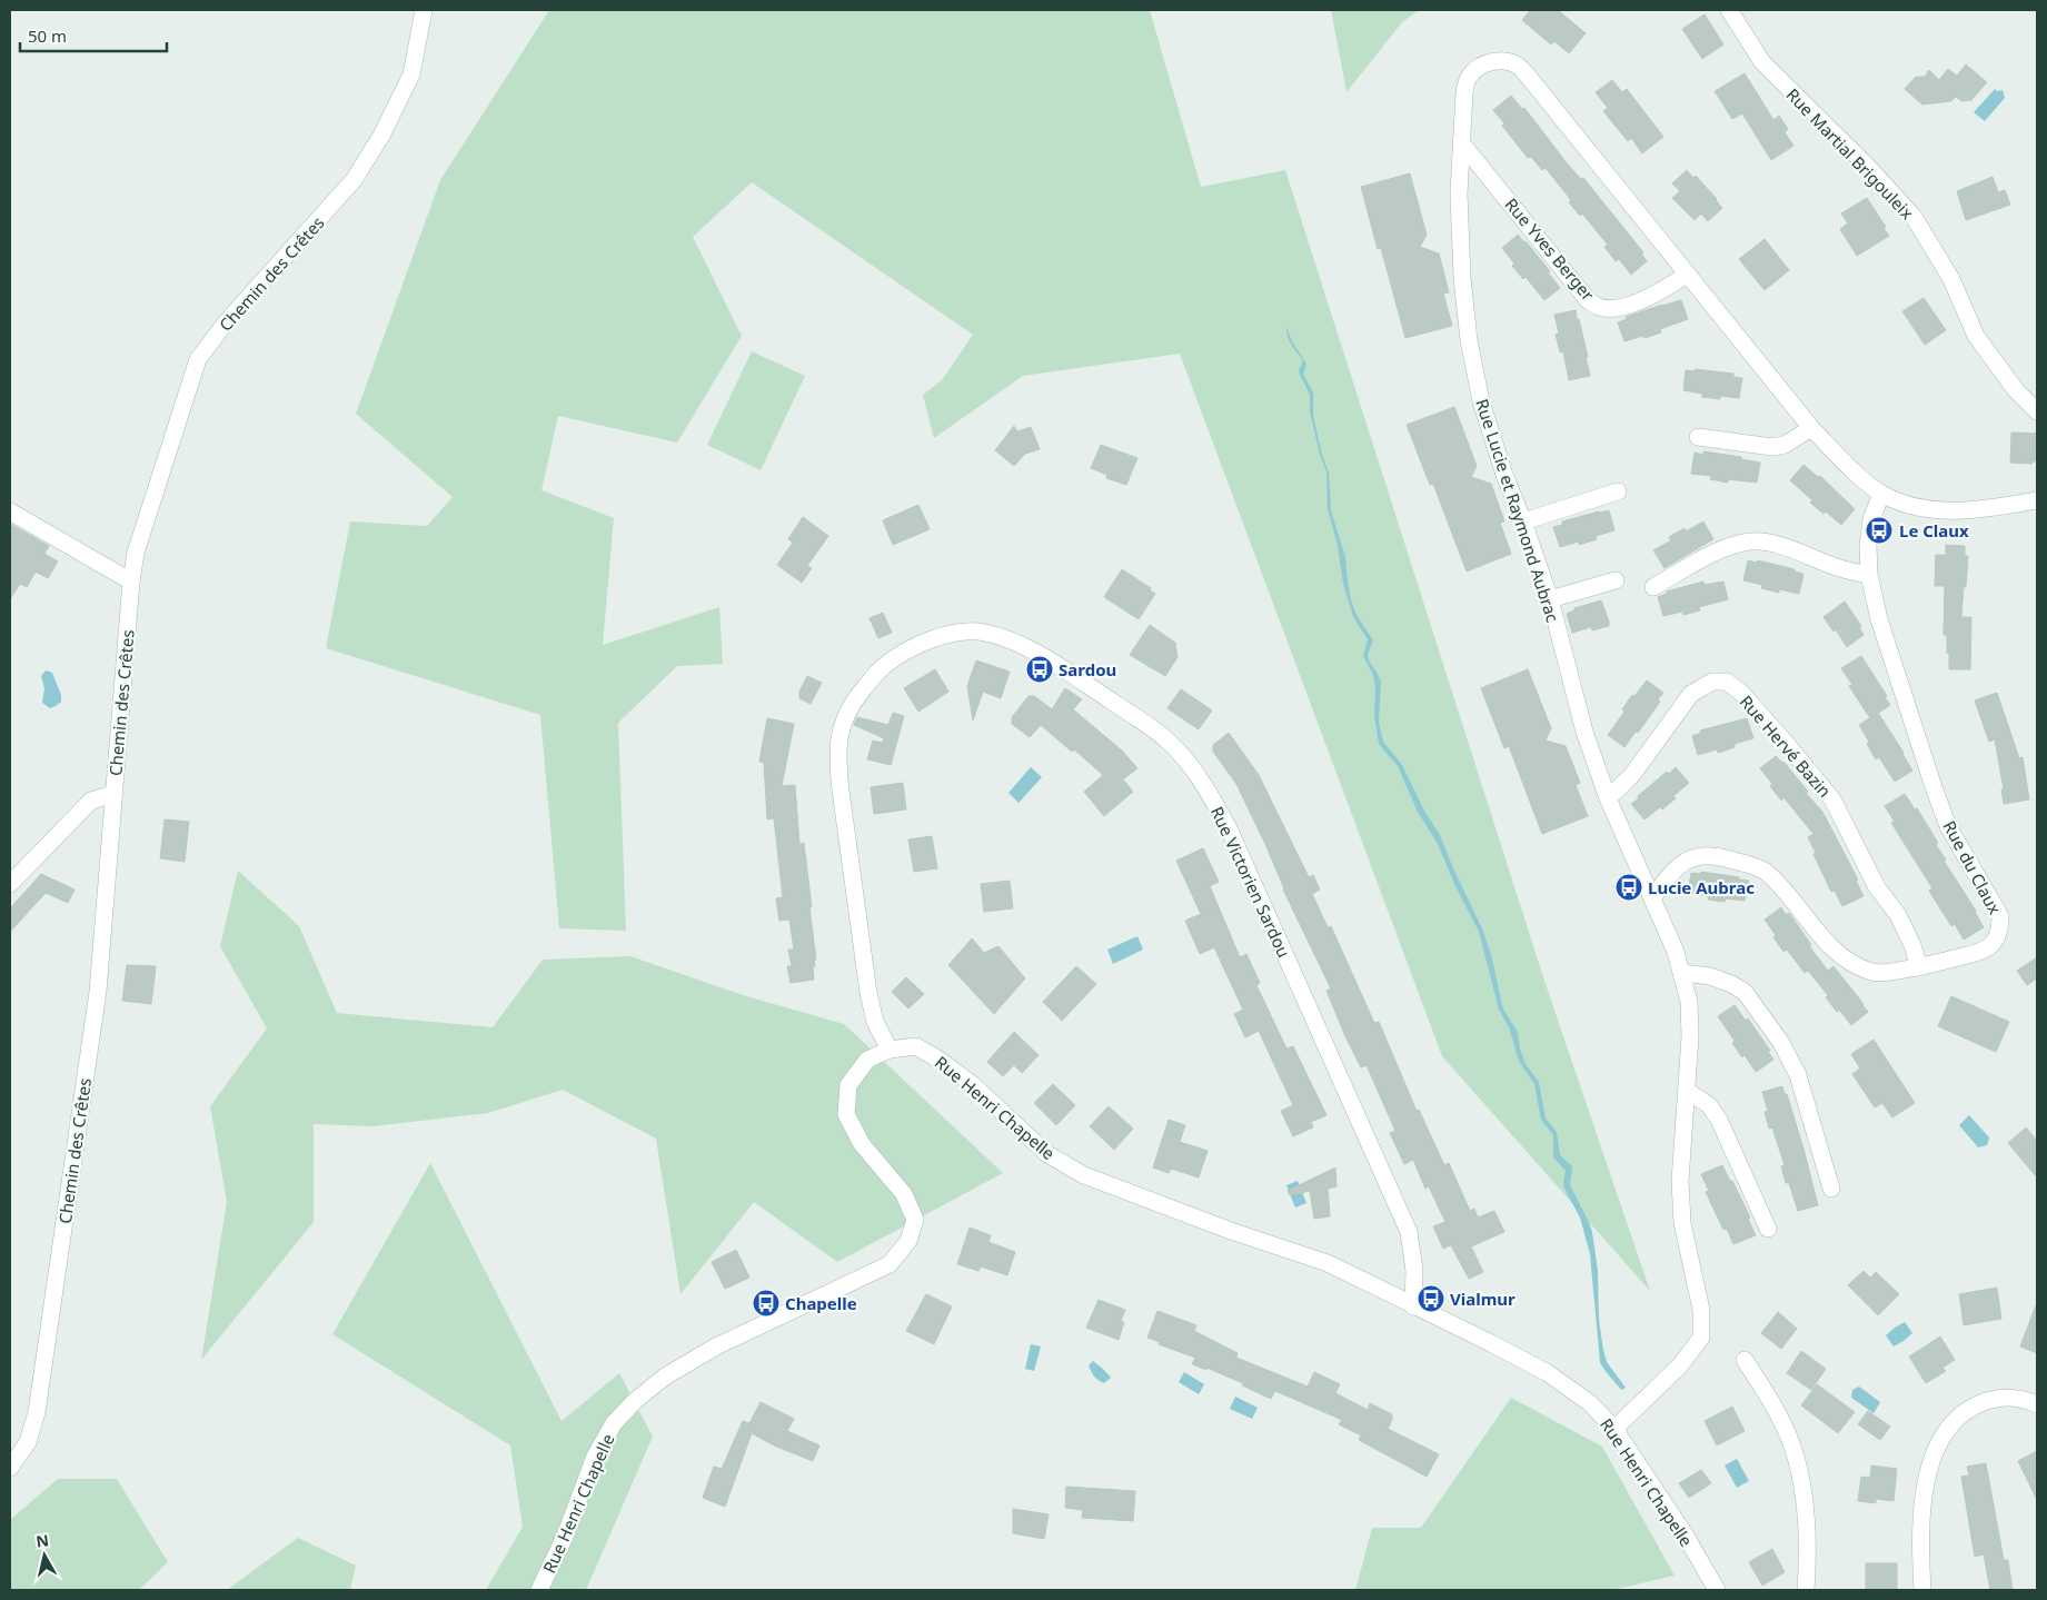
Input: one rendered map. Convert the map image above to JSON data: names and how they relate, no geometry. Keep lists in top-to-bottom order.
{
  "streets": {
    "street": [
      "Rue Martial Brigouleix",
      "Rue Yves Berger",
      "Chemin des Crêtes",
      "Rue Lucie et Raymond Aubrac",
      "Rue Hervé Bazin",
      "Rue du Claux",
      "Rue Victorien Sardou",
      "Rue Henri Chapelle"
    ]
  },
  "crossings": [
    ["Rue Yves Berger", "Rue Lucie et Raymond Aubrac"],
    ["Rue Lucie et Raymond Aubrac", "Rue Hervé Bazin"],
    ["Rue Lucie et Raymond Aubrac", "Rue du Claux"],
    ["Rue Lucie et Raymond Aubrac", "Rue Henri Chapelle"],
    ["Rue Hervé Bazin", "Rue du Claux"],
    ["Rue Victorien Sardou", "Rue Henri Chapelle"]
  ],
  "places": {
    "bus stop": [
      "Le Claux",
      "Sardou",
      "Lucie Aubrac",
      "Vialmur",
      "Chapelle"
    ]
  },
  "scale_bar": "50 m",
  "north": "top"
}
